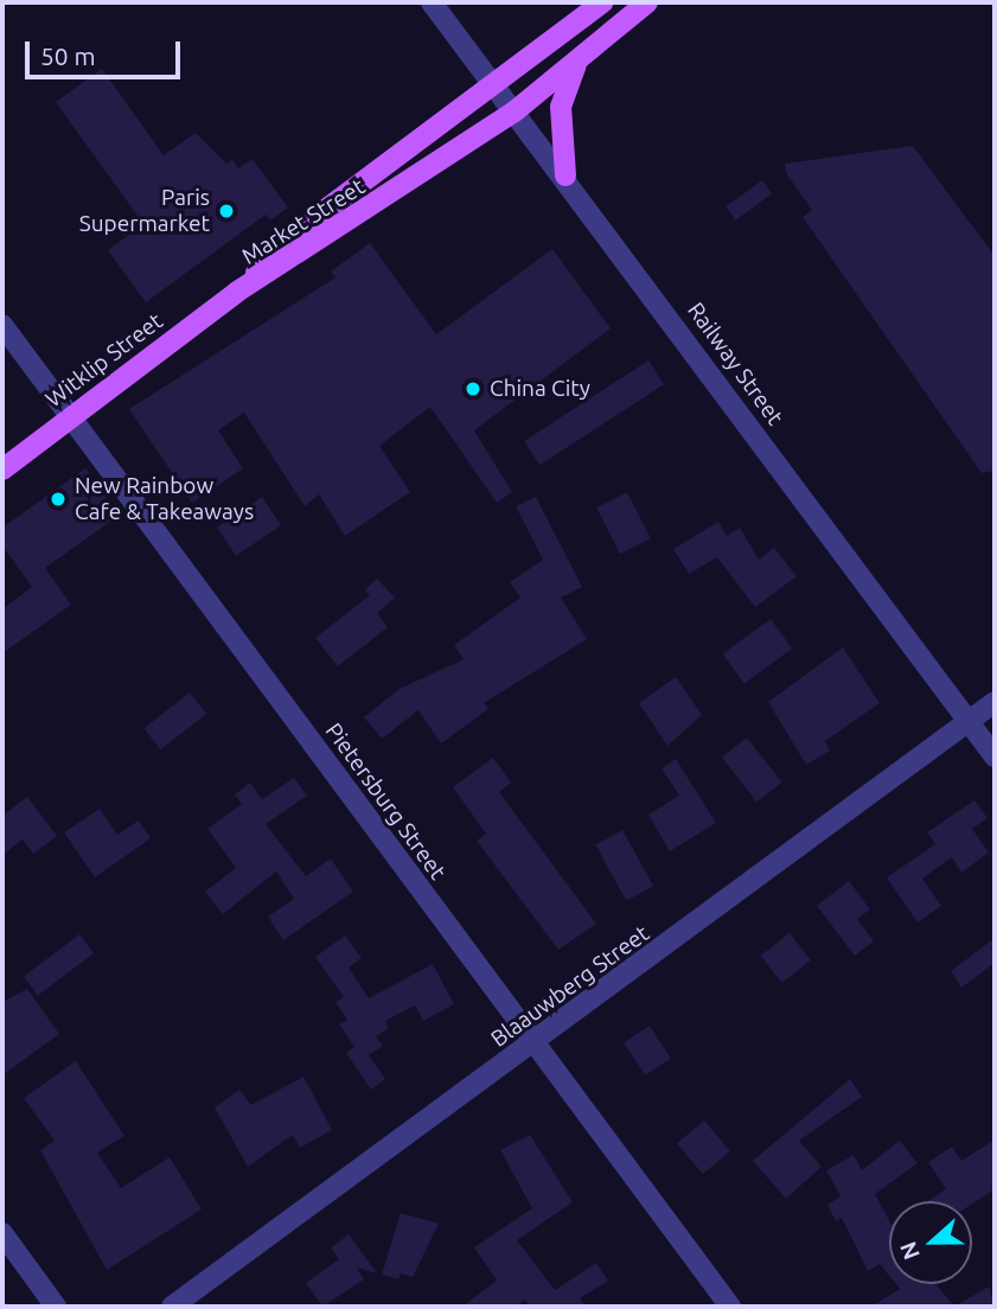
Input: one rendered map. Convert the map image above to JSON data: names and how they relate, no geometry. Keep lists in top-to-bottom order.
{
  "streets": {
    "main road": ["Market Street", "Witklip Street"],
    "street": ["Railway Street", "Pietersburg Street", "Blaauwberg Street"]
  },
  "crossings": [
    ["Market Street", "Witklip Street"],
    ["Market Street", "Railway Street"],
    ["Witklip Street", "Pietersburg Street"],
    ["Railway Street", "Blaauwberg Street"],
    ["Pietersburg Street", "Blaauwberg Street"]
  ],
  "places": ["Paris Supermarket", "China City", "New Rainbow Cafe & Takeaways"],
  "scale_bar": "50 m",
  "north": "left"
}
